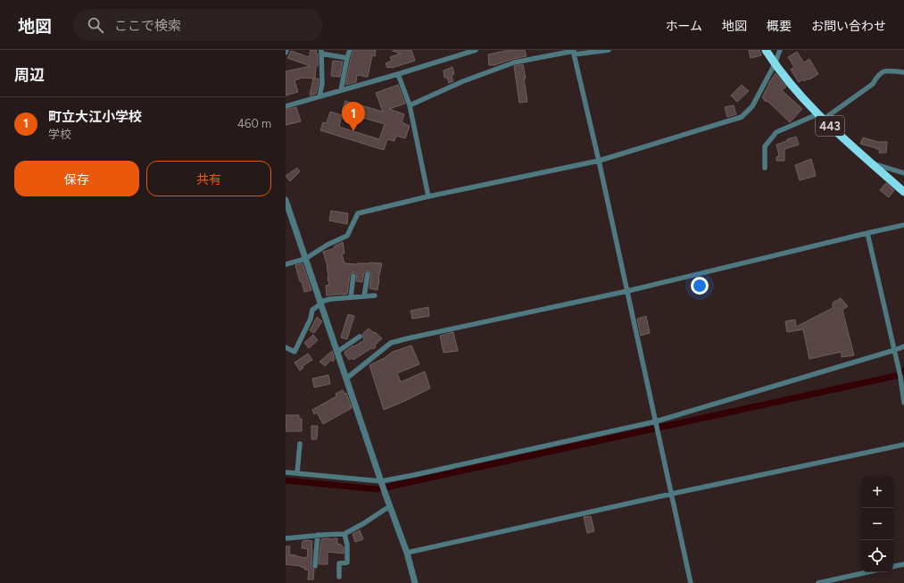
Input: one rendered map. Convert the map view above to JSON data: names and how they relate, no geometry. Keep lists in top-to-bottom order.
{
  "streets": {
    "highway": ["443"]
  },
  "page": {
    "header": "地図",
    "search": "ここで検索",
    "nav": [
      "ホーム",
      "地図",
      "概要",
      "お問い合わせ"
    ],
    "heading": "周辺",
    "list": [
      {
        "mark": "1",
        "name": "町立大江小学校",
        "note": "学校",
        "value": "460 m"
      }
    ],
    "pins": "1",
    "buttons": ["保存", "共有"],
    "map_buttons": ["+", "−"]
  }
}
